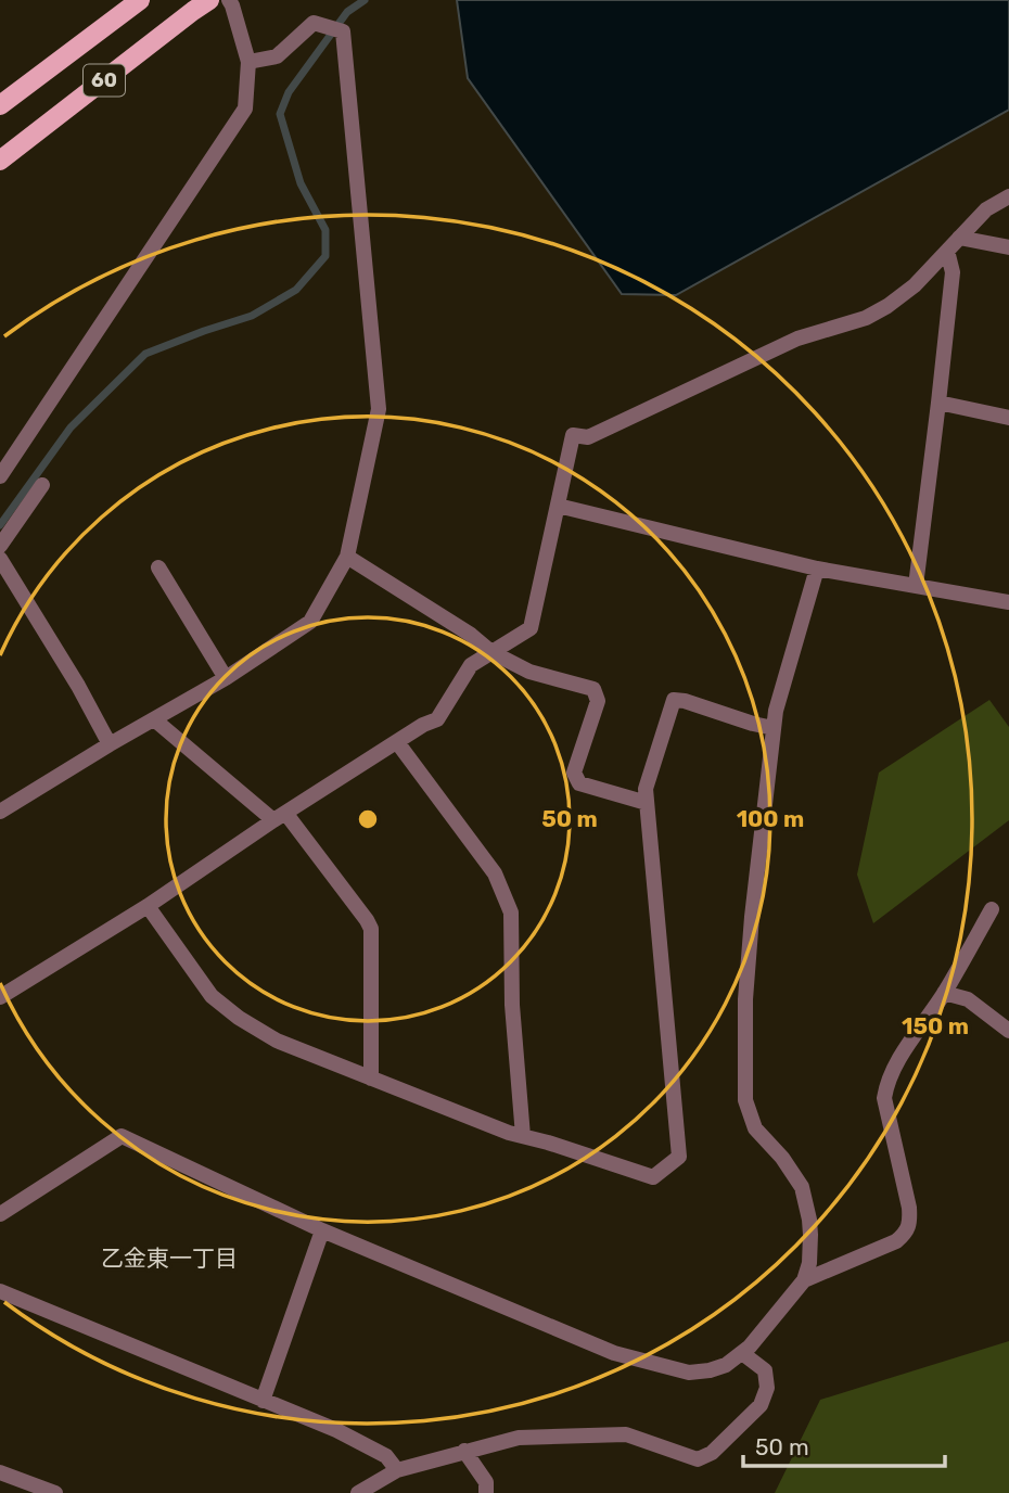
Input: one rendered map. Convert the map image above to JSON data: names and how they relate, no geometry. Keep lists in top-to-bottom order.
{
  "streets": {
    "main road": ["60"]
  },
  "districts": ["乙金東一丁目"],
  "scale_bar": "50 m",
  "rings": ["50 m", "100 m", "150 m"]
}
